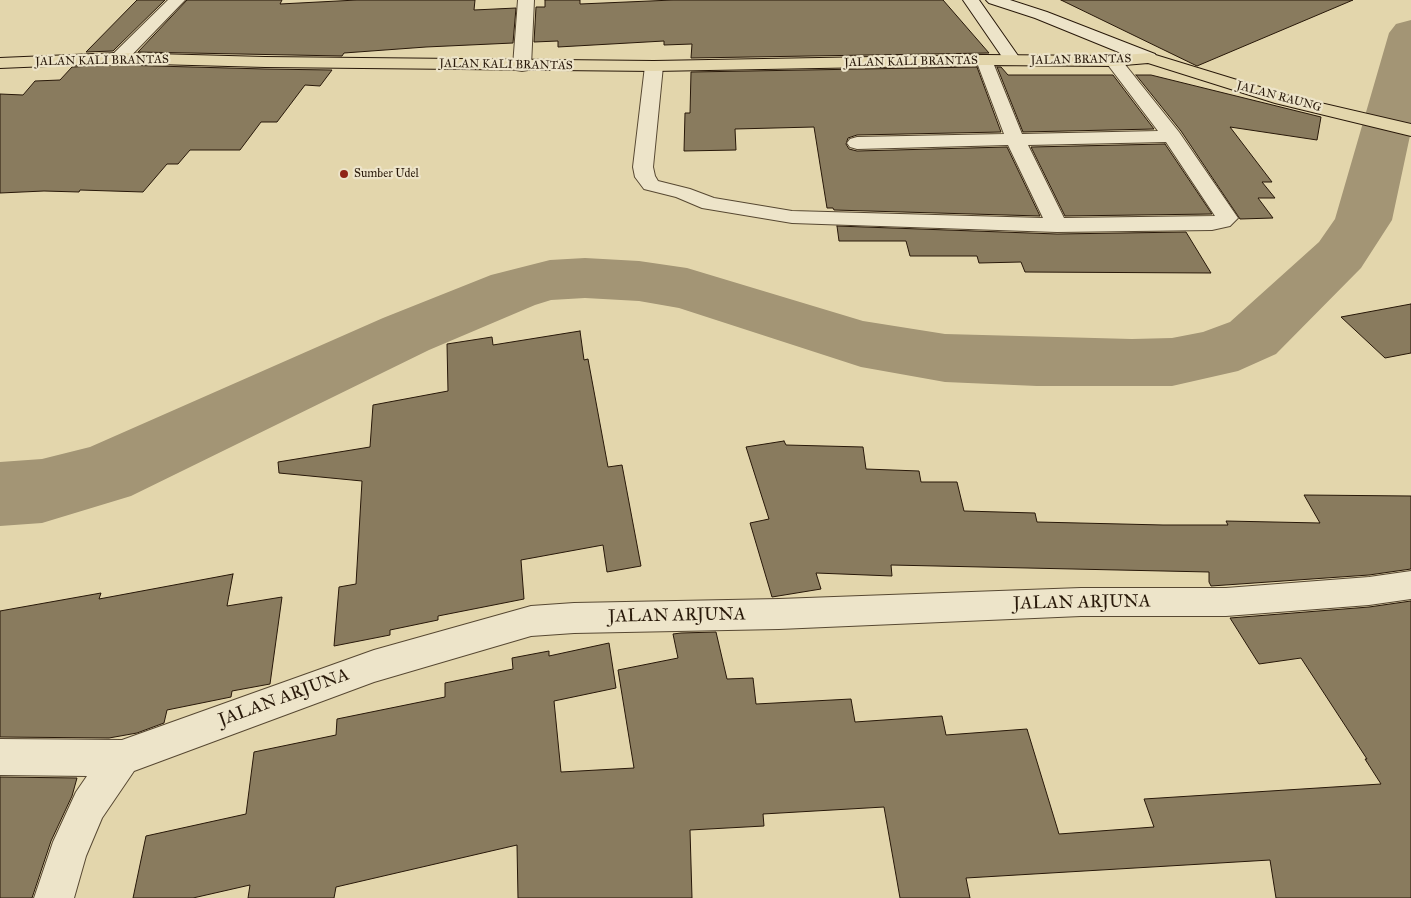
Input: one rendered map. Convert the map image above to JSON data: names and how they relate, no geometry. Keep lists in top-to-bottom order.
{
  "streets": {
    "main road": ["JALAN BRANTAS", "JALAN KALI BRANTAS", "JALAN RAUNG"],
    "street": ["JALAN ARJUNA"]
  },
  "crossings": [
    ["JALAN BRANTAS", "JALAN KALI BRANTAS"],
    ["JALAN BRANTAS", "JALAN RAUNG"]
  ],
  "places": ["Sumber Udel"]
}
